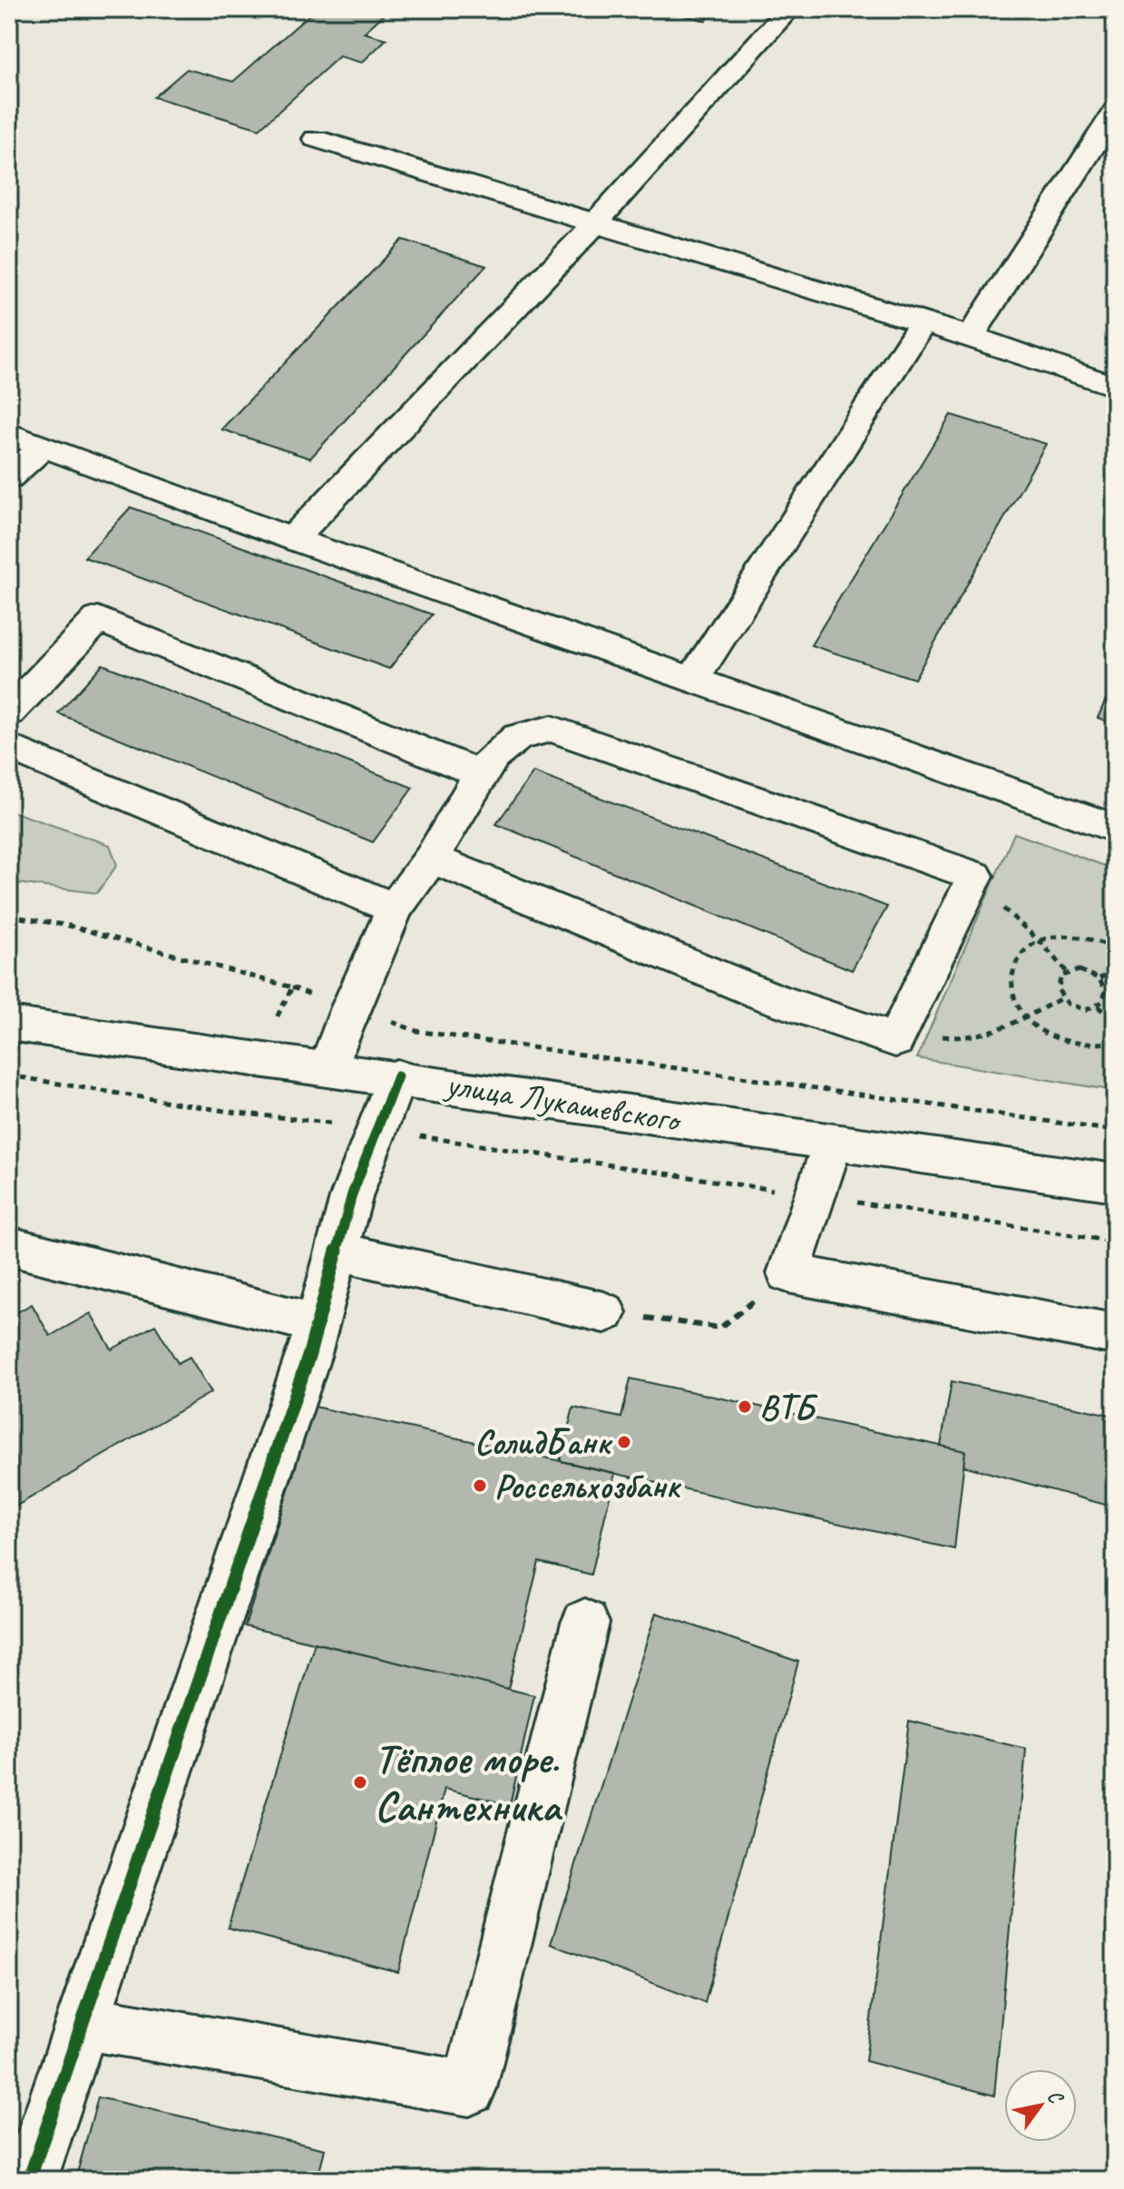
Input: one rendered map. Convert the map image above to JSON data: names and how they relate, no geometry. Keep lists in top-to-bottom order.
{
  "streets": {
    "main road": ["улица Лукашевского"]
  },
  "places": [
    "ВТБ",
    "СолидБанк",
    "Россельхозбанк",
    "Тёплое море. Сантехника"
  ],
  "north": "top right"
}
